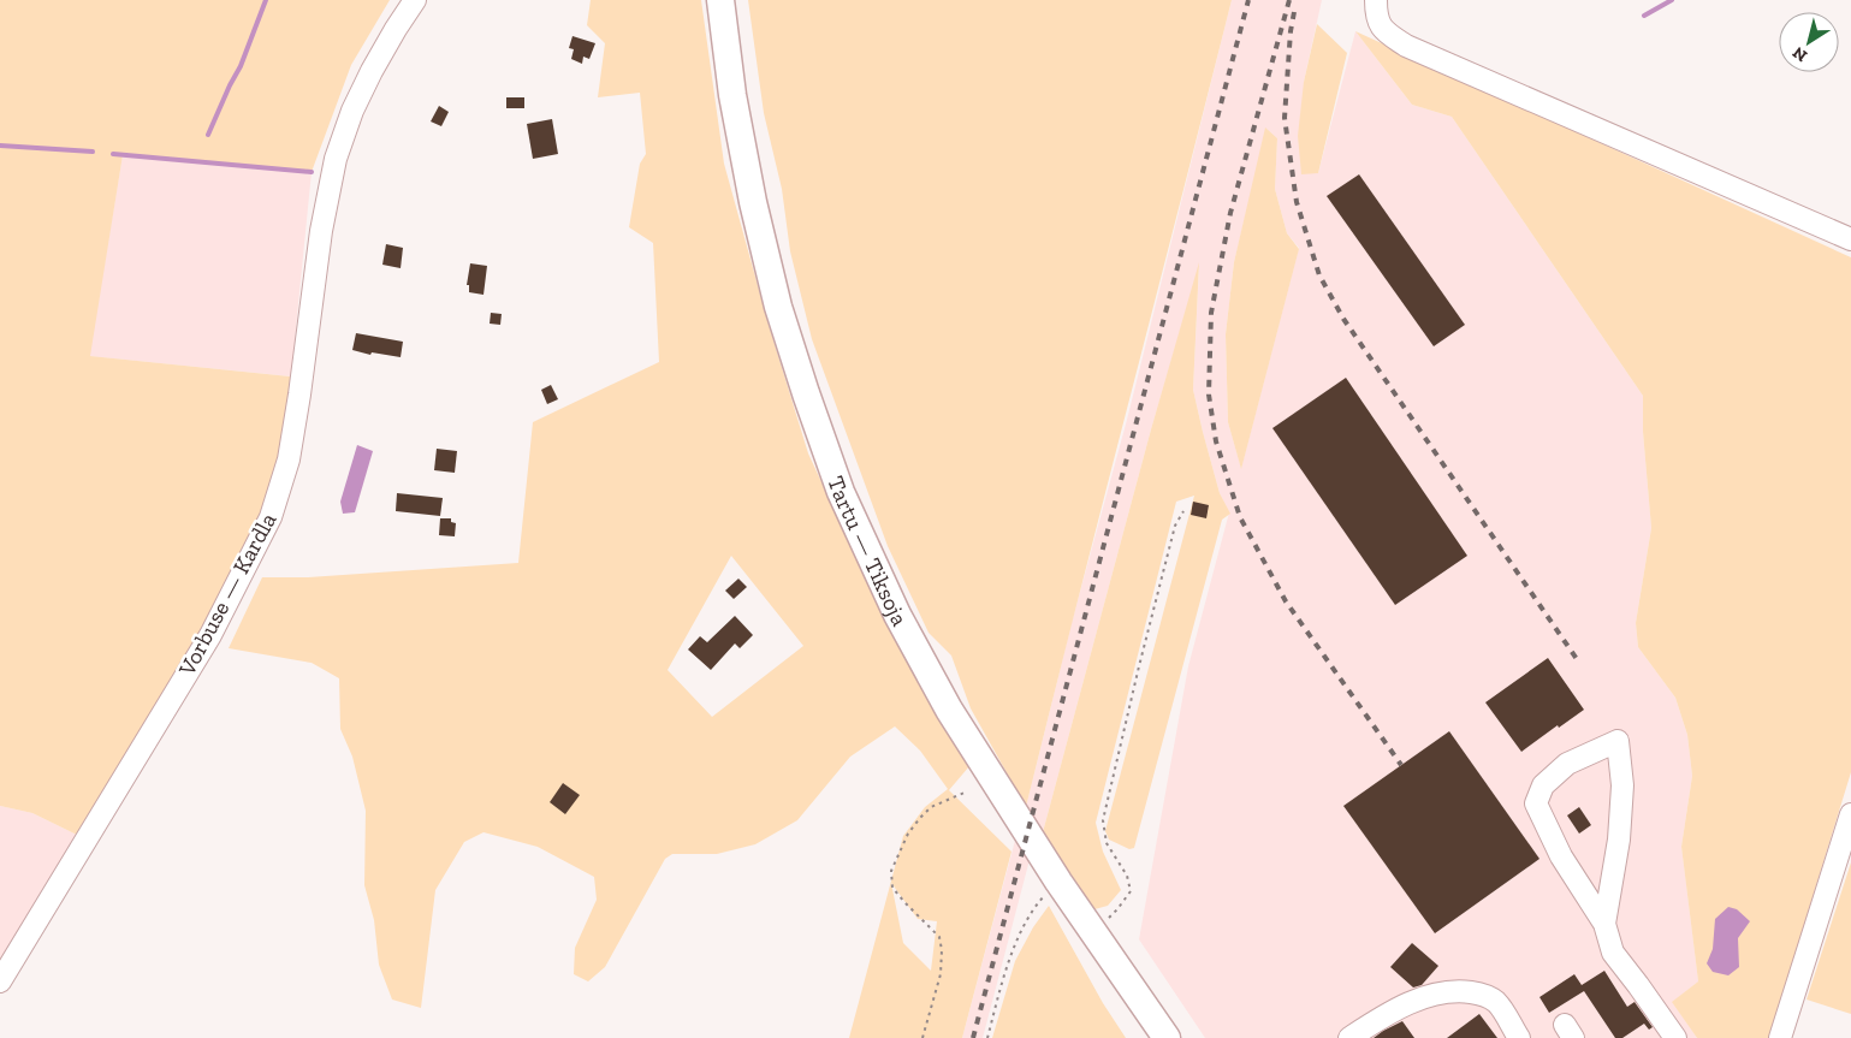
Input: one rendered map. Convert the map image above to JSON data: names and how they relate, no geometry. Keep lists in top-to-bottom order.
{
  "streets": {
    "main road": ["Tartu — Tiksoja"],
    "street": ["Vorbuse — Kardla"]
  },
  "north": "bottom left"
}
